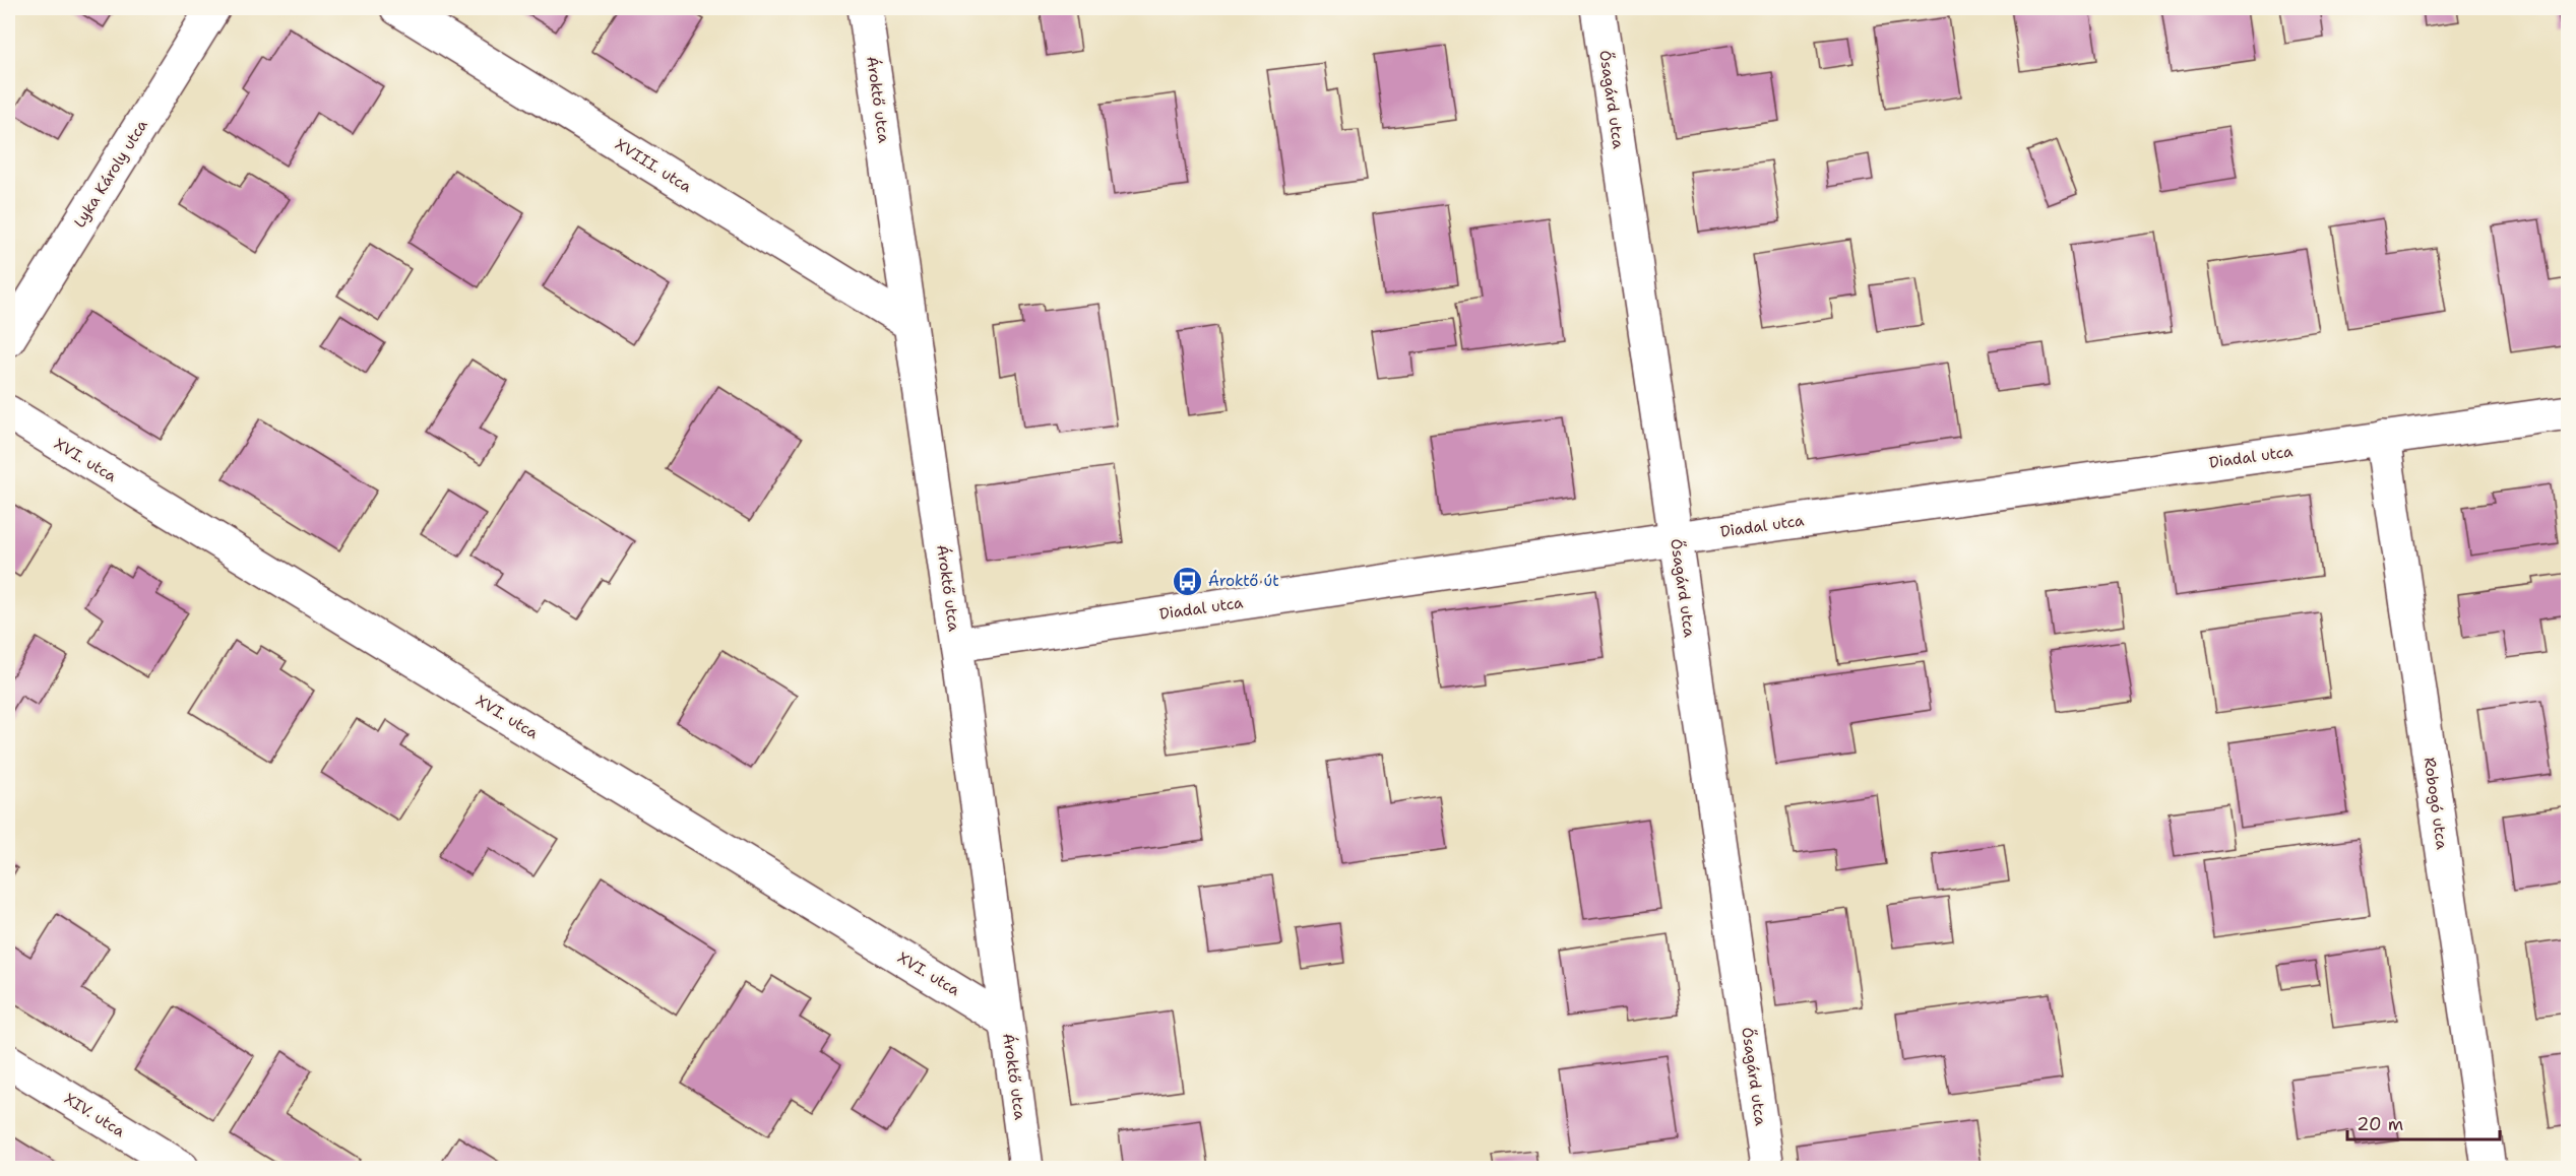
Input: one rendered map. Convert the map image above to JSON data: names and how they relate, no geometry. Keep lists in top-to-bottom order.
{
  "streets": {
    "street": [
      "Ároktő utca",
      "Ősagárd utca",
      "XVIII. utca",
      "Lyka Károly utca",
      "Diadal utca",
      "XVI. utca",
      "Robogó utca",
      "XIV. utca"
    ]
  },
  "crossings": [
    ["Ároktő utca", "XVIII. utca"],
    ["Ároktő utca", "Diadal utca"],
    ["Ároktő utca", "XVI. utca"],
    ["Ősagárd utca", "Diadal utca"],
    ["Diadal utca", "Robogó utca"]
  ],
  "places": {
    "bus stop": ["Ároktő út"]
  },
  "scale_bar": "20 m"
}
